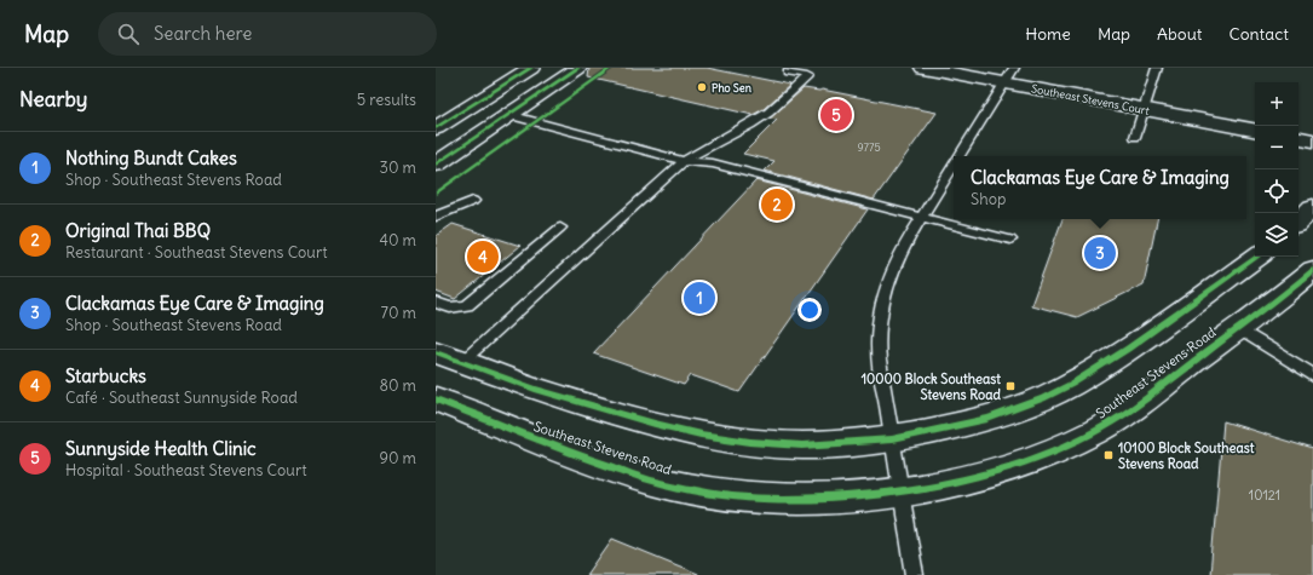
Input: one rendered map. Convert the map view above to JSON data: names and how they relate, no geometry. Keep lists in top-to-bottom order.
{
  "streets": {
    "main road": ["Southeast Stevens Court", "Southeast Stevens Road"]
  },
  "places": {
    "other": ["Pho Sen"],
    "transit": ["10000 Block Southeast Stevens Road", "10100 Block Southeast Stevens Road"]
  },
  "house_numbers": ["9775", "10121"],
  "page": {
    "header": "Map",
    "search": "Search here",
    "nav": [
      "Home",
      "Map",
      "About",
      "Contact"
    ],
    "heading": ["Nearby", "5 results"],
    "map_buttons": ["+", "−"],
    "pins": [
      "5",
      "2",
      "3",
      "4",
      "1"
    ],
    "list": [
      {
        "mark": "1",
        "name": "Nothing Bundt Cakes",
        "note": "Shop · Southeast Stevens Road",
        "value": "30 m"
      },
      {
        "mark": "2",
        "name": "Original Thai BBQ",
        "note": "Restaurant · Southeast Stevens Court",
        "value": "40 m"
      },
      {
        "mark": "3",
        "name": "Clackamas Eye Care & Imaging",
        "note": "Shop · Southeast Stevens Road",
        "value": "70 m"
      },
      {
        "mark": "4",
        "name": "Starbucks",
        "note": "Café · Southeast Sunnyside Road",
        "value": "80 m"
      },
      {
        "mark": "5",
        "name": "Sunnyside Health Clinic",
        "note": "Hospital · Southeast Stevens Court",
        "value": "90 m"
      }
    ],
    "popup": ["Clackamas Eye Care & Imaging", "Shop"]
  }
}
